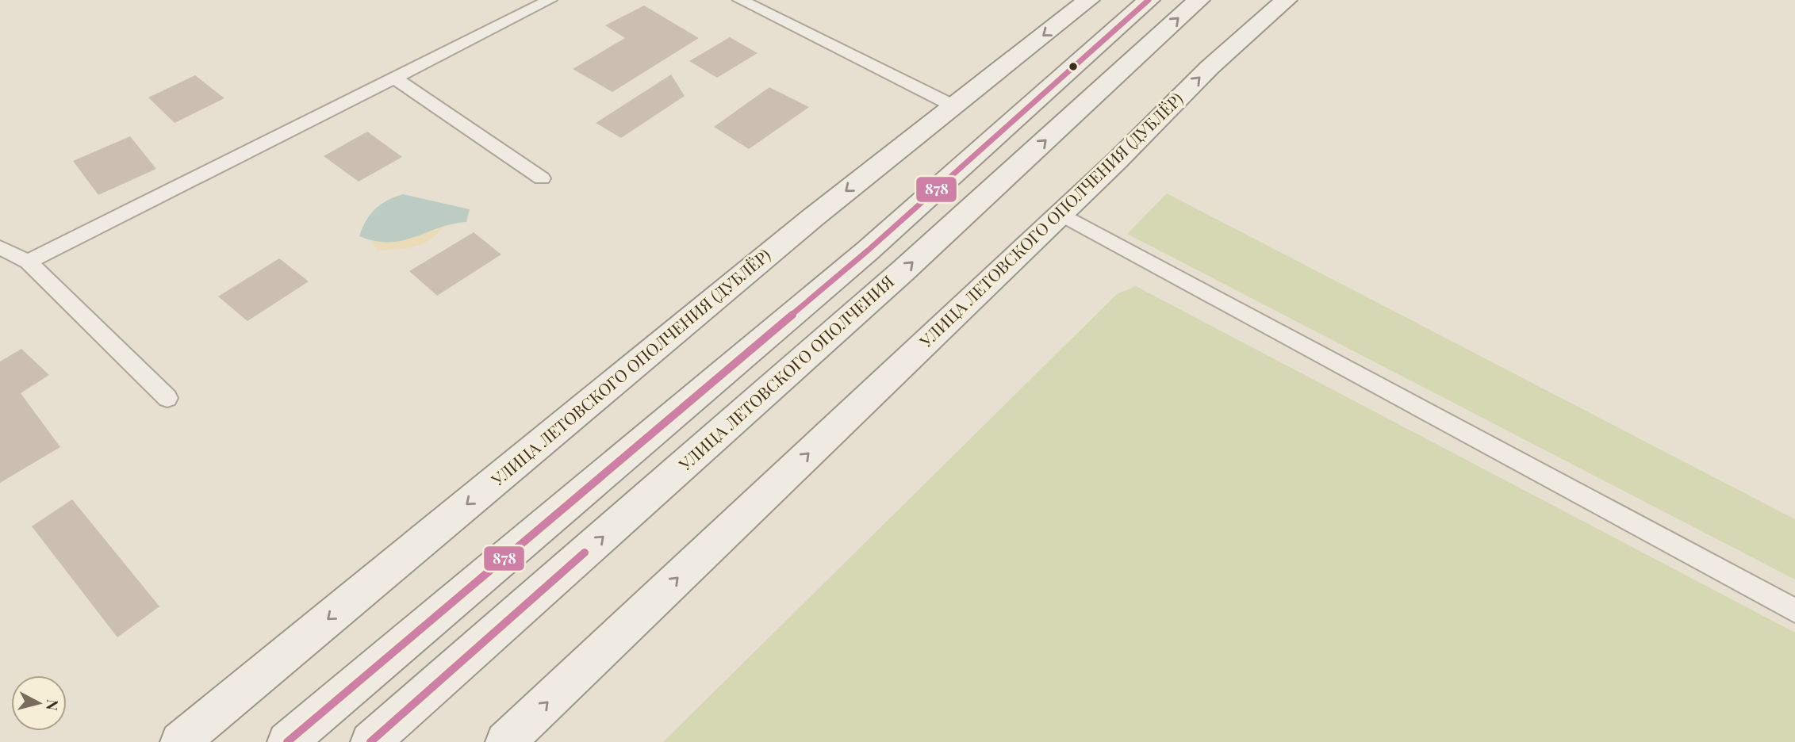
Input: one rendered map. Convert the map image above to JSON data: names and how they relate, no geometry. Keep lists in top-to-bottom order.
{
  "streets": {
    "street": ["УЛИЦА ЛЕТОВСКОГО ОПОЛЧЕНИЯ (ДУБЛЁР)", "УЛИЦА ЛЕТОВСКОГО ОПОЛЧЕНИЯ"]
  },
  "lines": ["transit line 878"],
  "north": "right"
}
